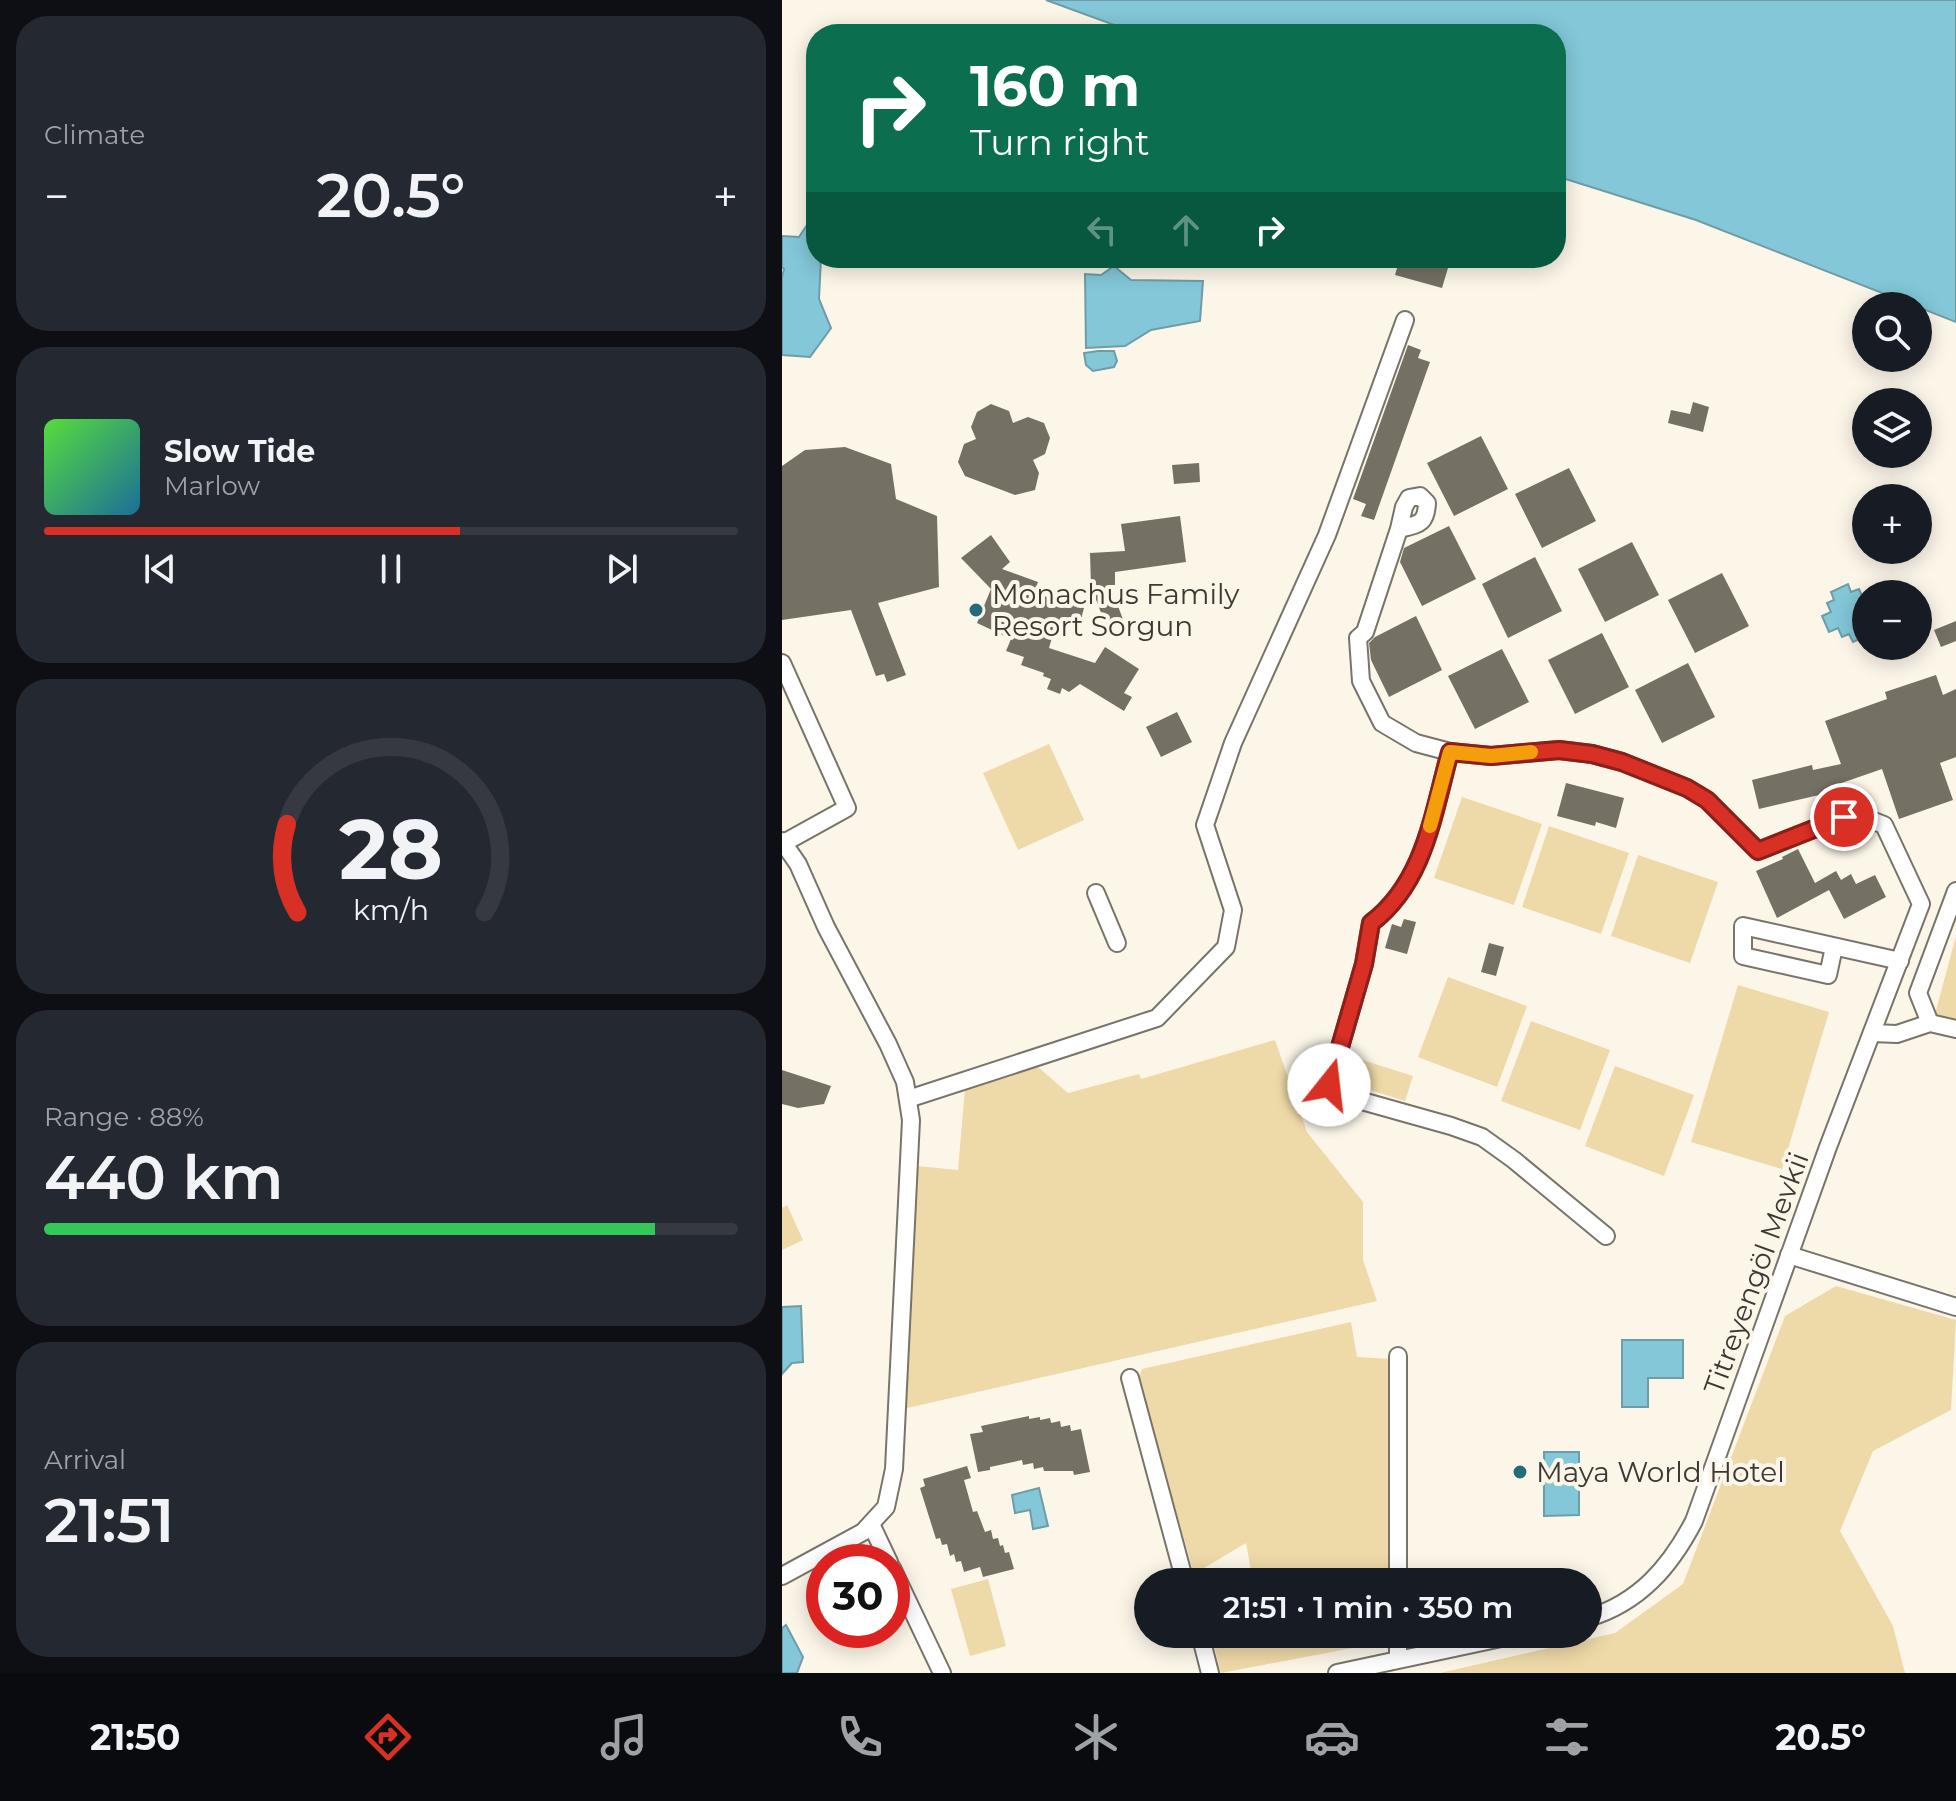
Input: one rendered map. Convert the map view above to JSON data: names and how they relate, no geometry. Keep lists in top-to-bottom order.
{
  "streets": {
    "street": ["Titreyengöl Mevkii"]
  },
  "places": ["Monachus Family Resort Sorgun", "Maya World Hotel"],
  "page": {
    "tile": [
      "Climate",
      ["Range · 88%", "440 km"],
      ["Arrival", "21:51"]
    ],
    "turn": ["160 m", "Turn right"],
    "heat": ["−", "20.5°", "+"],
    "map_buttons": ["+", "−"],
    "song": ["Slow Tide", "Marlow"],
    "limit": "30",
    "trip": "21:51 · 1 min · 350 m",
    "tabs": ["21:50", "20.5°"],
    "gauge": ["28", "km/h"]
  }
}
